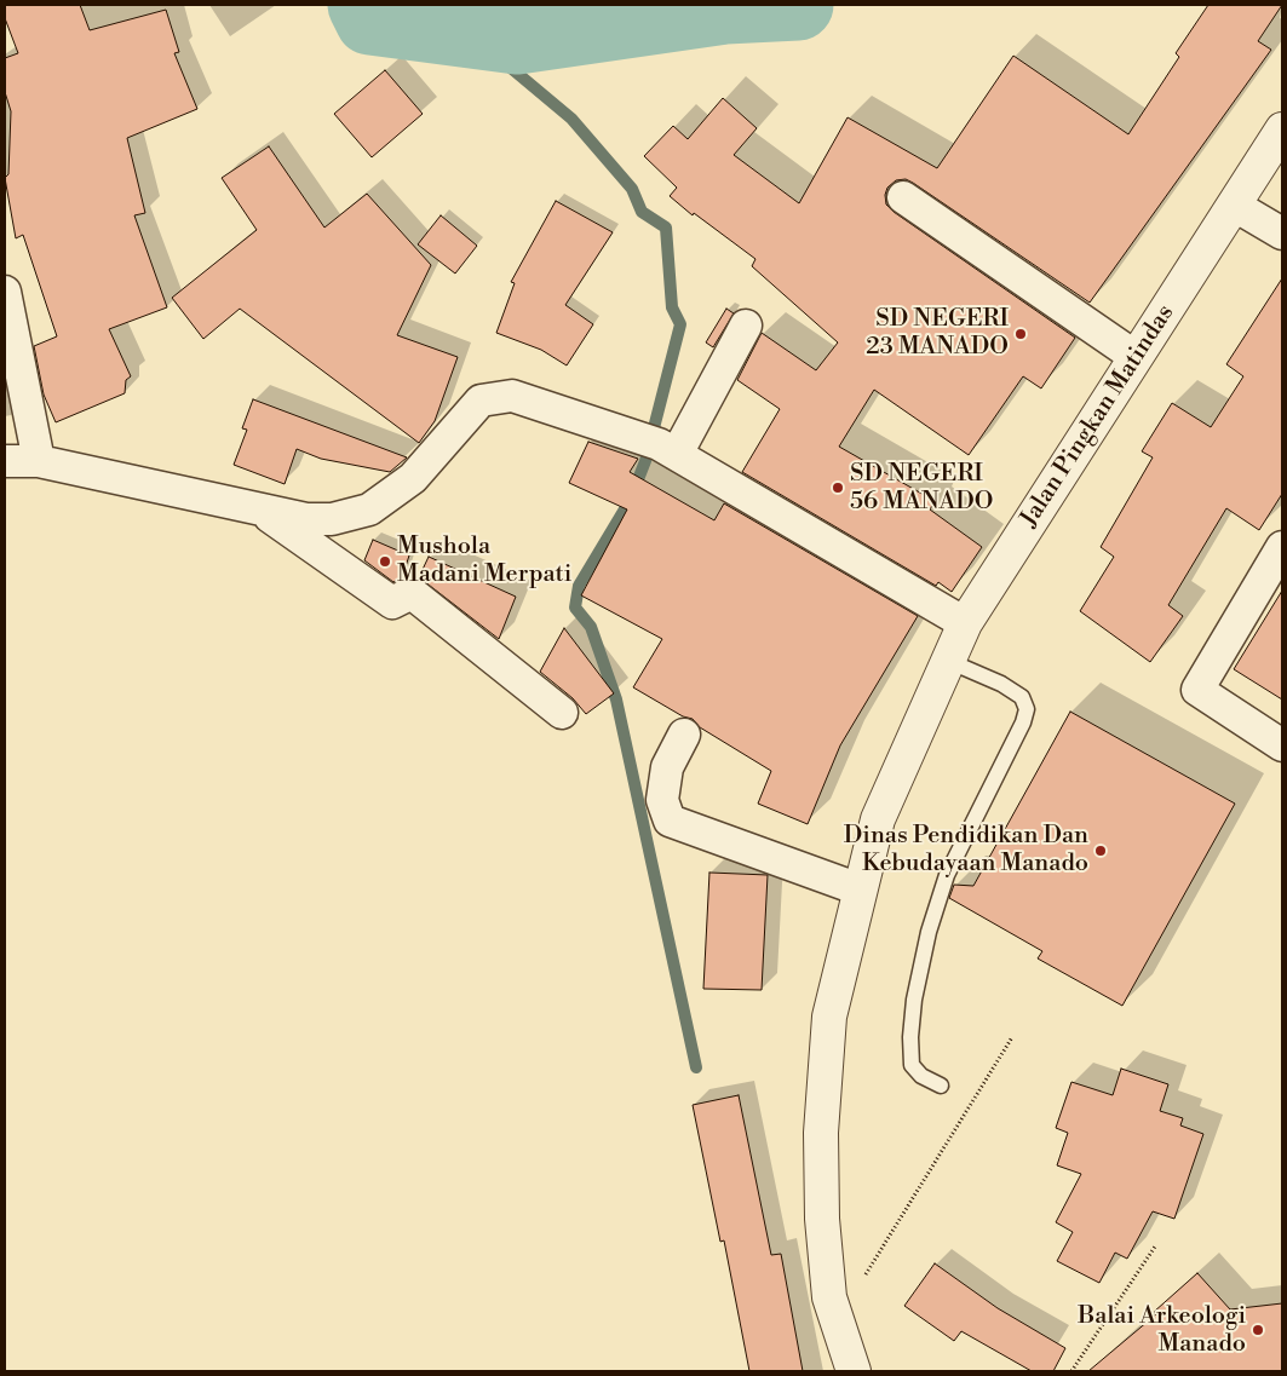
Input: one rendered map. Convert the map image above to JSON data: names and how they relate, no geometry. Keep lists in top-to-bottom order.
{
  "streets": {
    "street": ["Jalan Pingkan Matindas"]
  },
  "places": [
    "SD NEGERI 23 MANADO",
    "SD NEGERI 56 MANADO",
    "Mushola Madani Merpati",
    "Dinas Pendidikan Dan Kebudayaan Manado",
    "Balai Arkeologi Manado"
  ]
}
